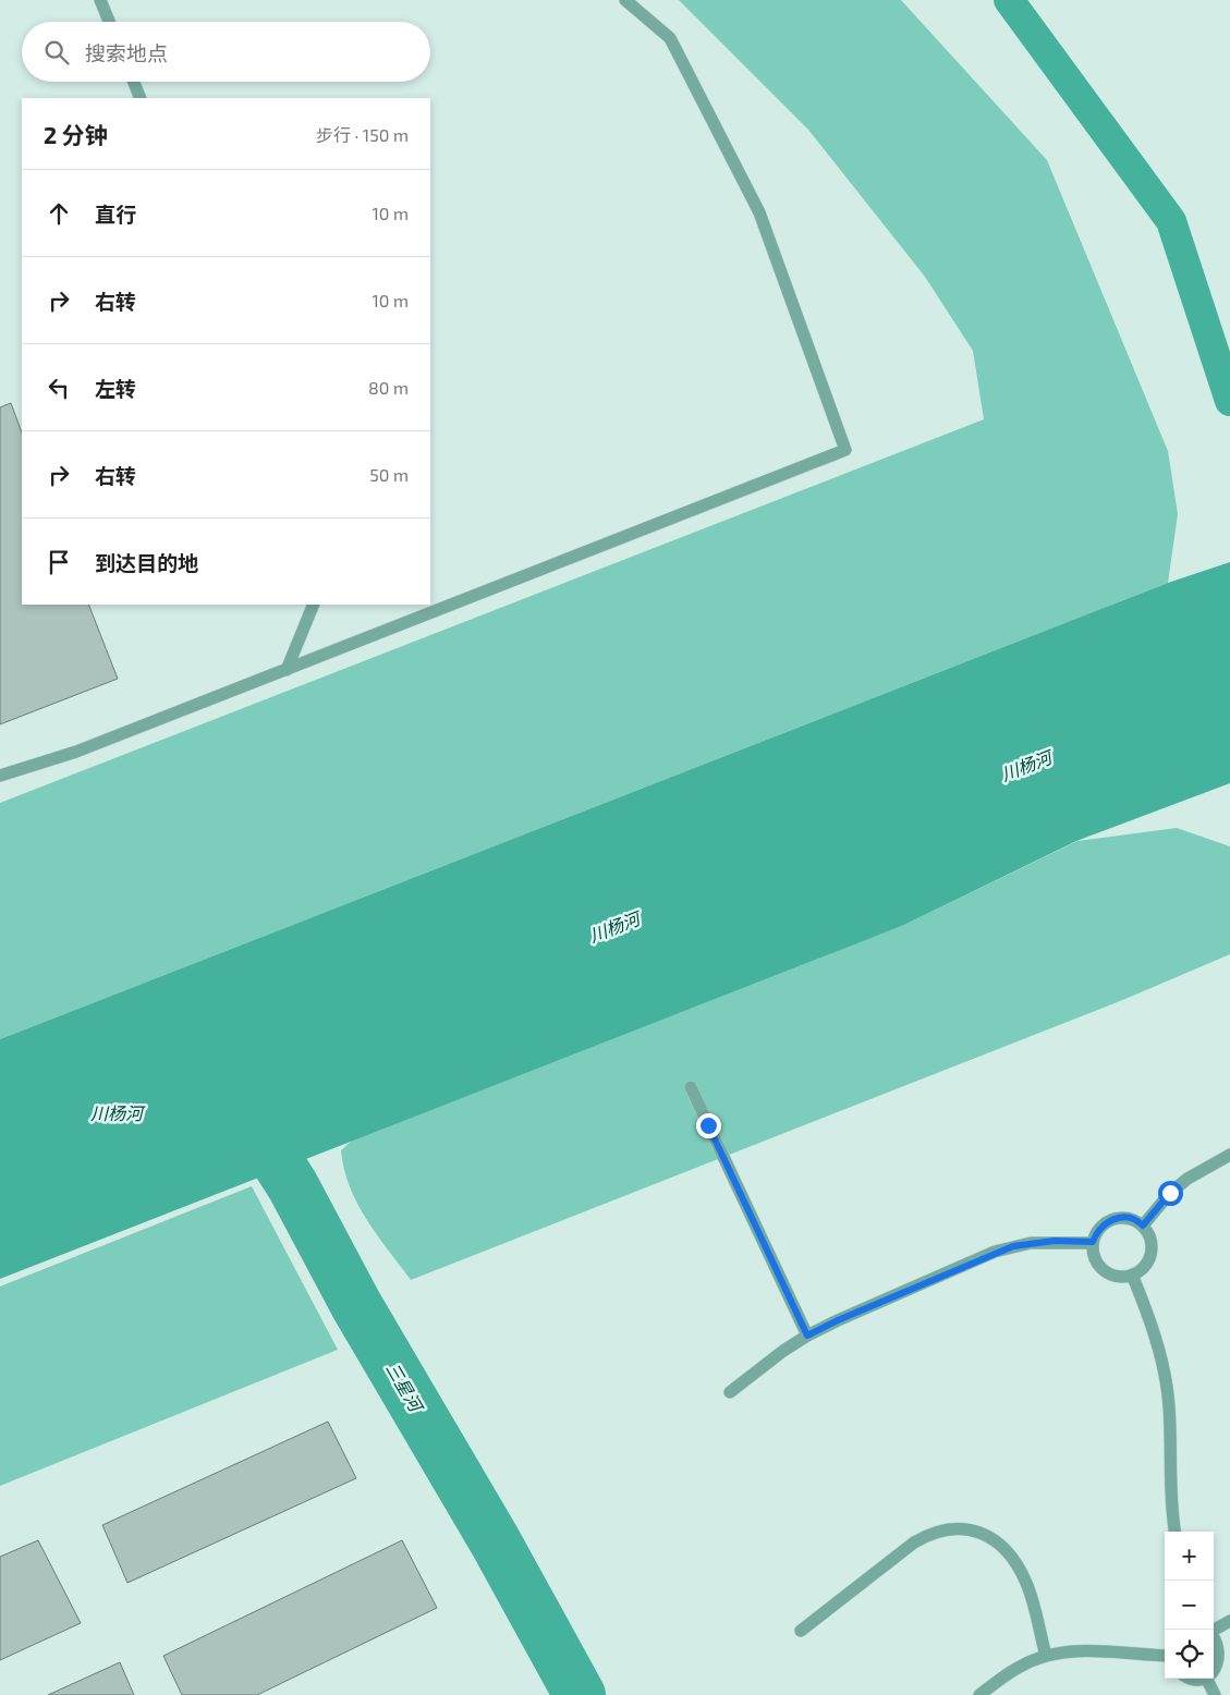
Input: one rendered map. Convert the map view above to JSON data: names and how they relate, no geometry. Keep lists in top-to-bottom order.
{
  "water": ["川杨河", "三星河"],
  "page": {
    "search": "搜索地点",
    "heading": ["2 分钟", "步行 · 150 m"],
    "list": [
      ["直行", "10 m"],
      ["右转", "10 m"],
      ["左转", "80 m"],
      ["右转", "50 m"],
      "到达目的地"
    ],
    "map_buttons": ["+", "−"]
  }
}
